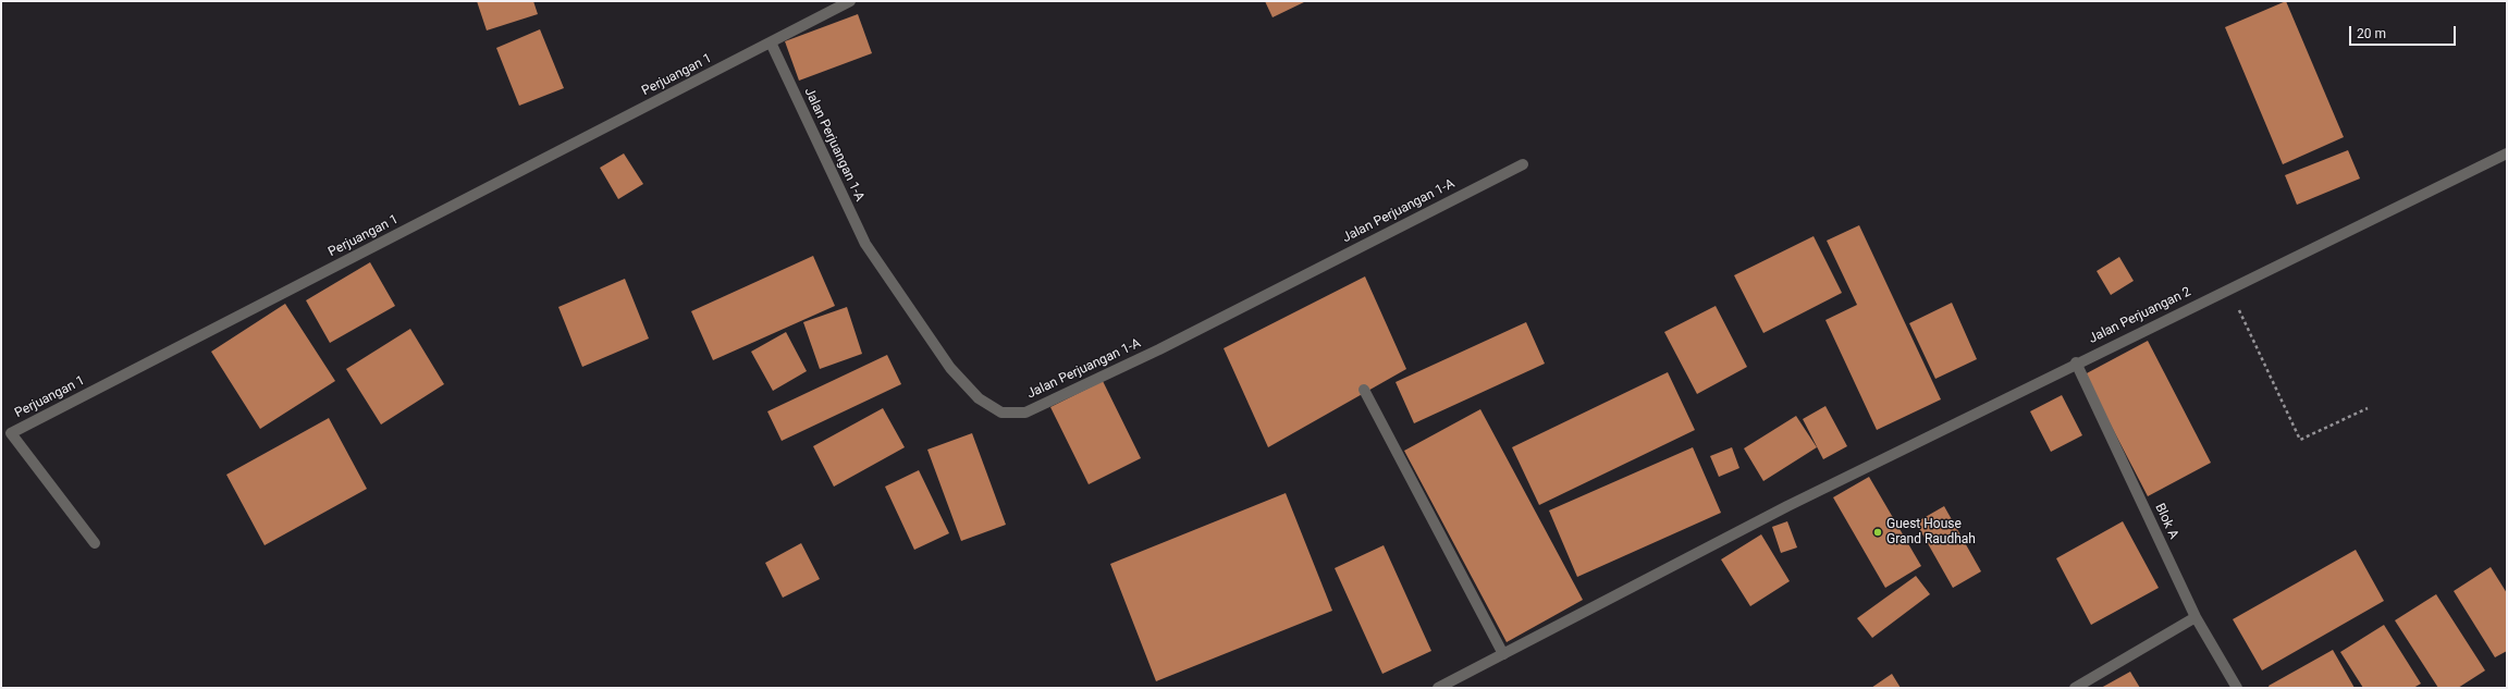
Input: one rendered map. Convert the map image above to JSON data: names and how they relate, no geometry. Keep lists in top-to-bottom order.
{
  "streets": {
    "street": [
      "Perjuangan 1",
      "Jalan Perjuangan 1-A",
      "Jalan Perjuangan 2",
      "Blok A"
    ]
  },
  "crossings": [
    ["Perjuangan 1", "Jalan Perjuangan 1-A"],
    ["Jalan Perjuangan 2", "Blok A"]
  ],
  "places": ["Guest House Grand Raudhah"],
  "scale_bar": "20 m"
}
